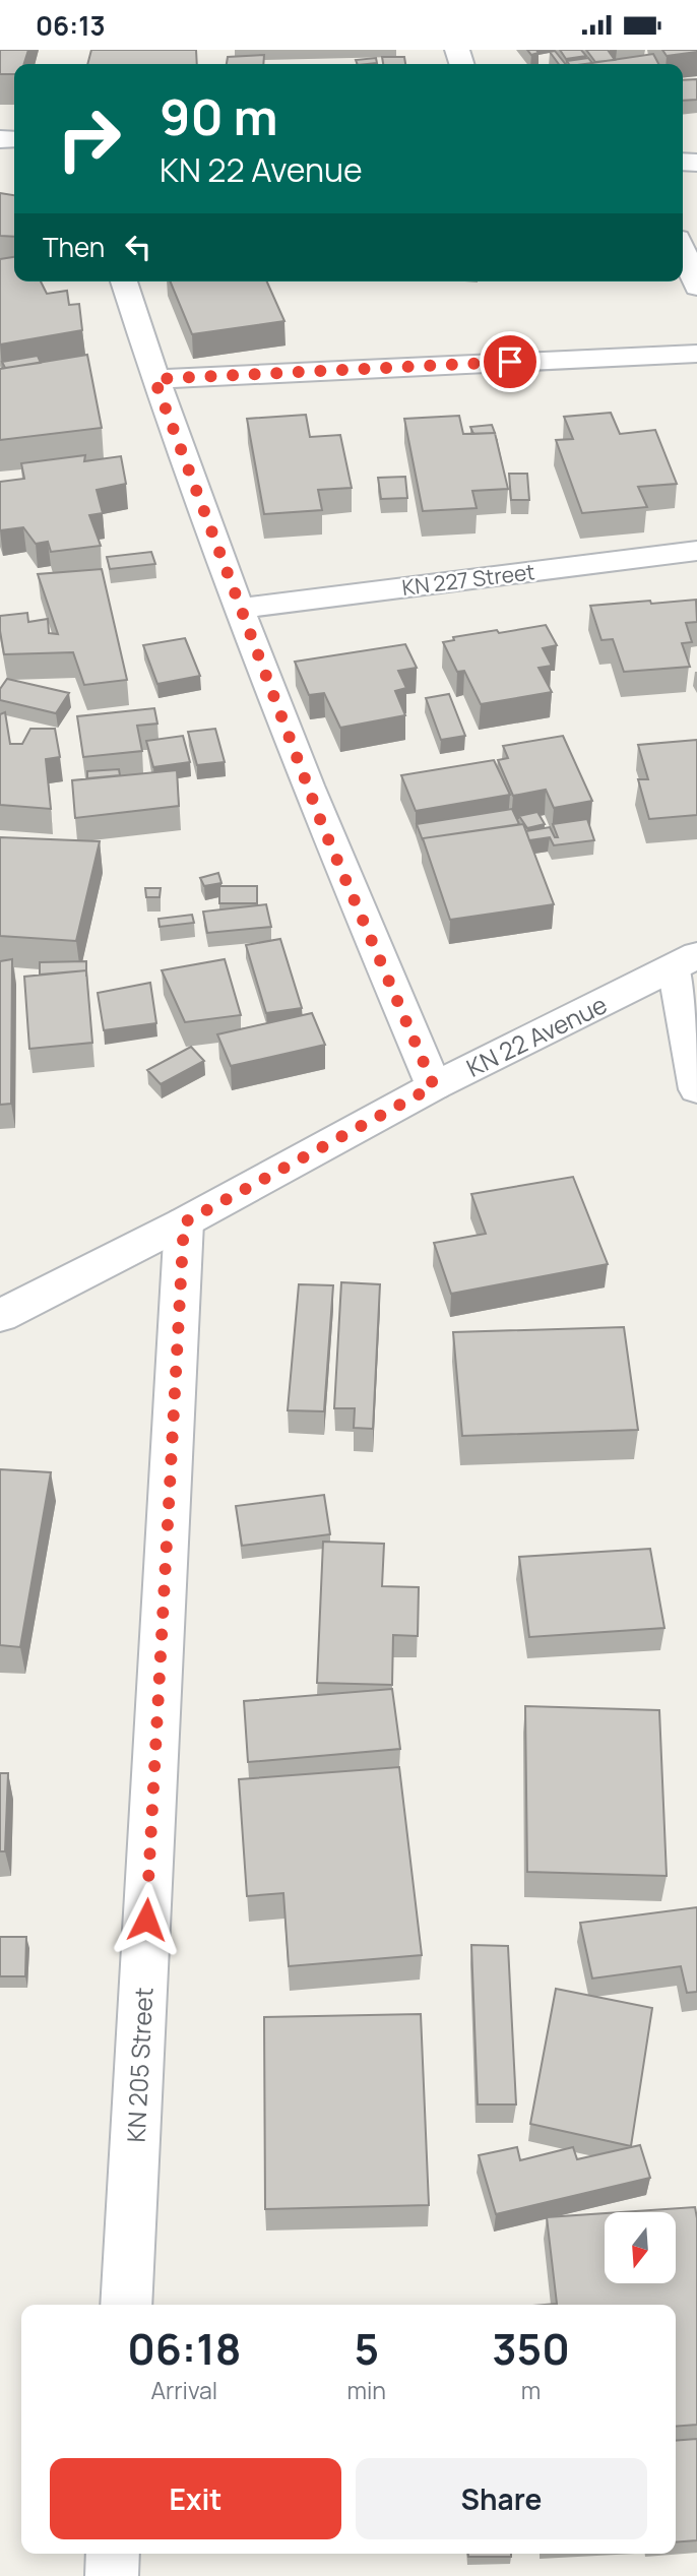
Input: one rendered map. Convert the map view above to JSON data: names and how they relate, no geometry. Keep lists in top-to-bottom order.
{
  "streets": {
    "street": ["KN 227 Street", "KN 22 Avenue", "KN 205 Street"]
  },
  "crossings": [
    ["KN 22 Avenue", "KN 205 Street"]
  ],
  "north": "bottom",
  "page": {
    "status": "06:13",
    "turn": ["90 m", "KN 22 Avenue"],
    "then": "Then",
    "eta": [
      "06:18",
      "Arrival",
      "5",
      "min",
      "350",
      "m"
    ],
    "buttons": ["Exit", "Share"]
  }
}
